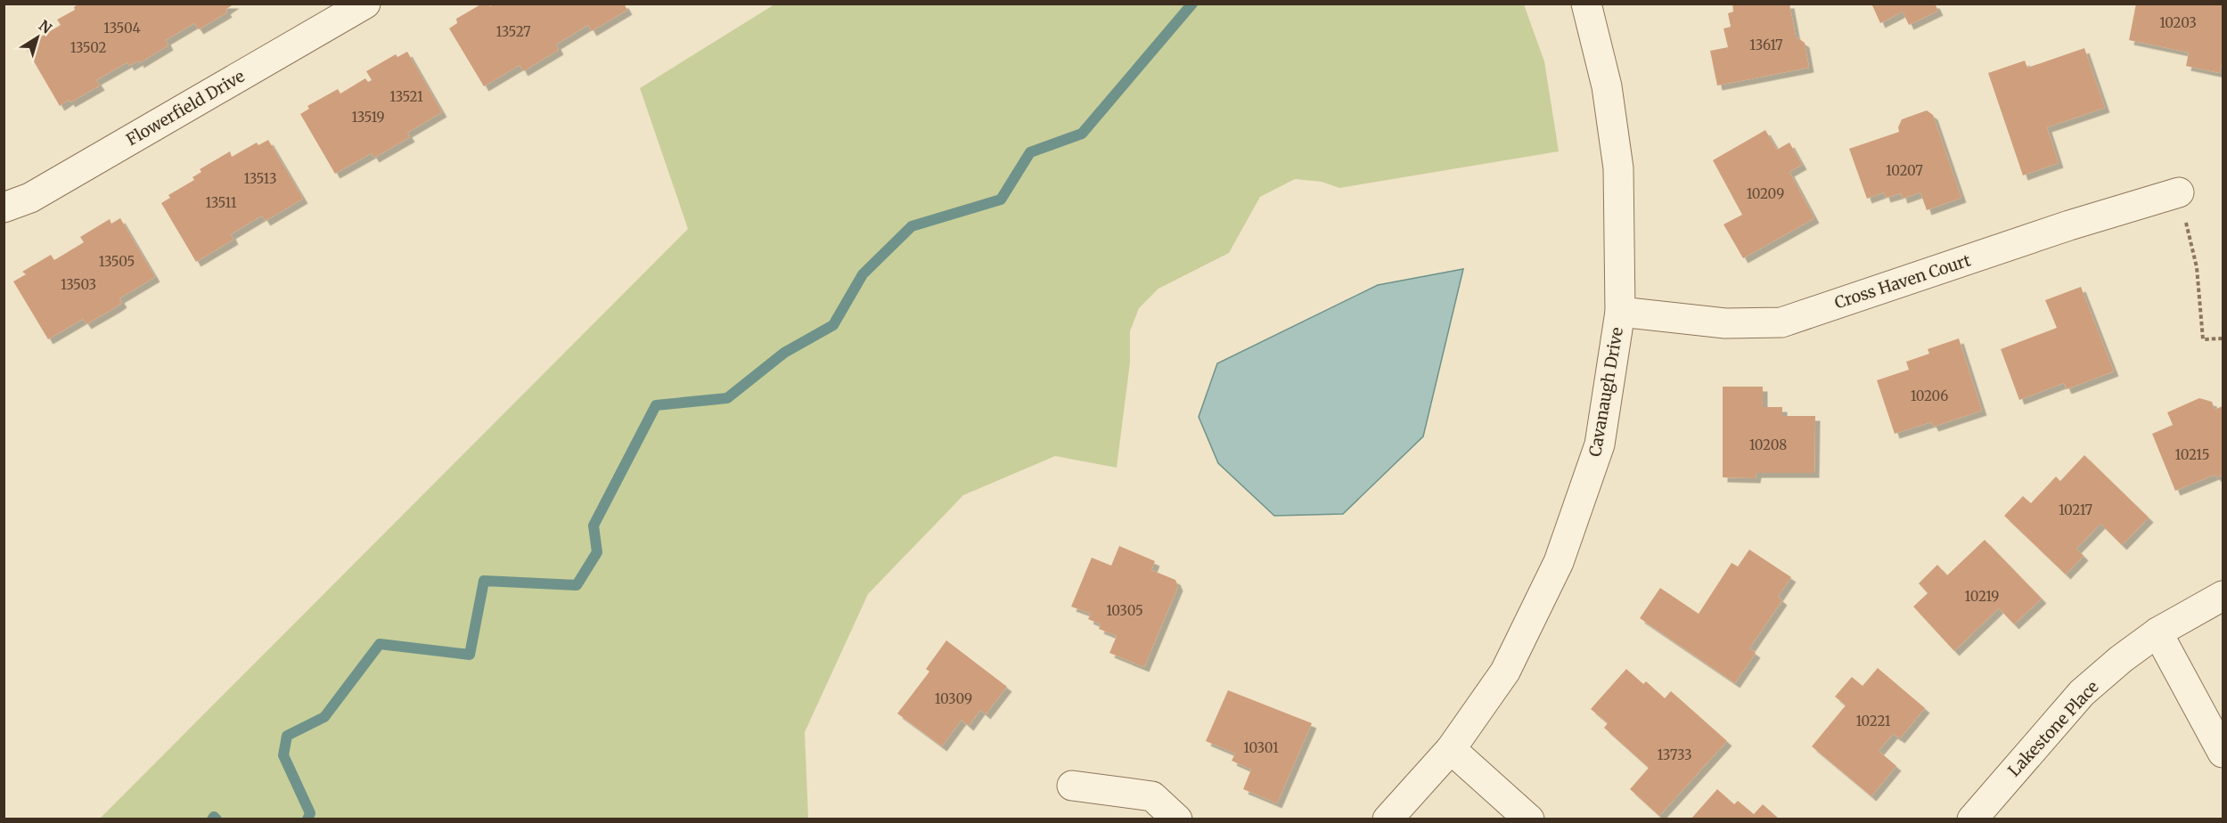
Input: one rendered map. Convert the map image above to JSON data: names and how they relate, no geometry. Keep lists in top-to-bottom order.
{
  "streets": {
    "street": [
      "Flowerfield Drive",
      "Cross Haven Court",
      "Cavanaugh Drive",
      "Lakestone Place"
    ]
  },
  "crossings": [
    ["Cross Haven Court", "Cavanaugh Drive"]
  ],
  "house_numbers": [
    "10203",
    "13504",
    "13527",
    "13617",
    "13502",
    "13521",
    "13519",
    "10207",
    "13513",
    "10209",
    "13511",
    "13505",
    "13503",
    "10206",
    "10208",
    "10215",
    "10217",
    "10219",
    "10305",
    "10309",
    "10221",
    "10301",
    "13733"
  ],
  "north": "top right"
}
